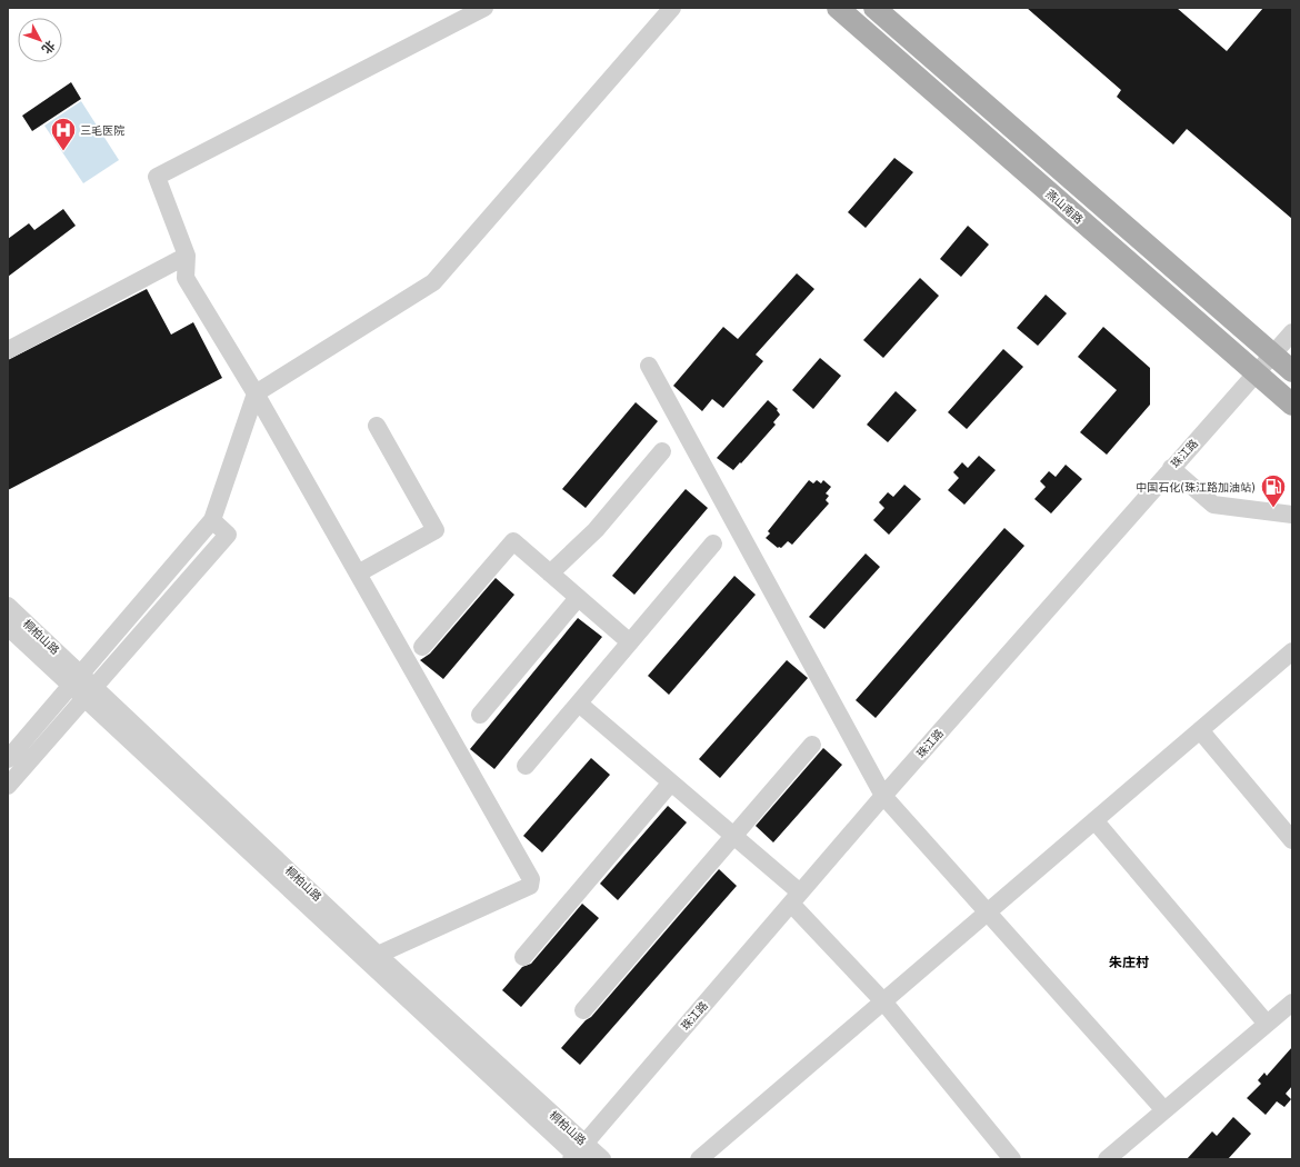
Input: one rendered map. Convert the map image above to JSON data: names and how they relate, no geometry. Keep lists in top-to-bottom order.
{
  "streets": {
    "main road": ["燕山南路"],
    "street": ["珠江路", "桐柏山路"]
  },
  "crossings": [
    ["燕山南路", "珠江路"],
    ["珠江路", "桐柏山路"]
  ],
  "districts": ["朱庄村"],
  "places": {
    "hospital": ["三毛医院"],
    "fuel station": ["中国石化(珠江路加油站)"]
  },
  "north": "bottom right"
}
